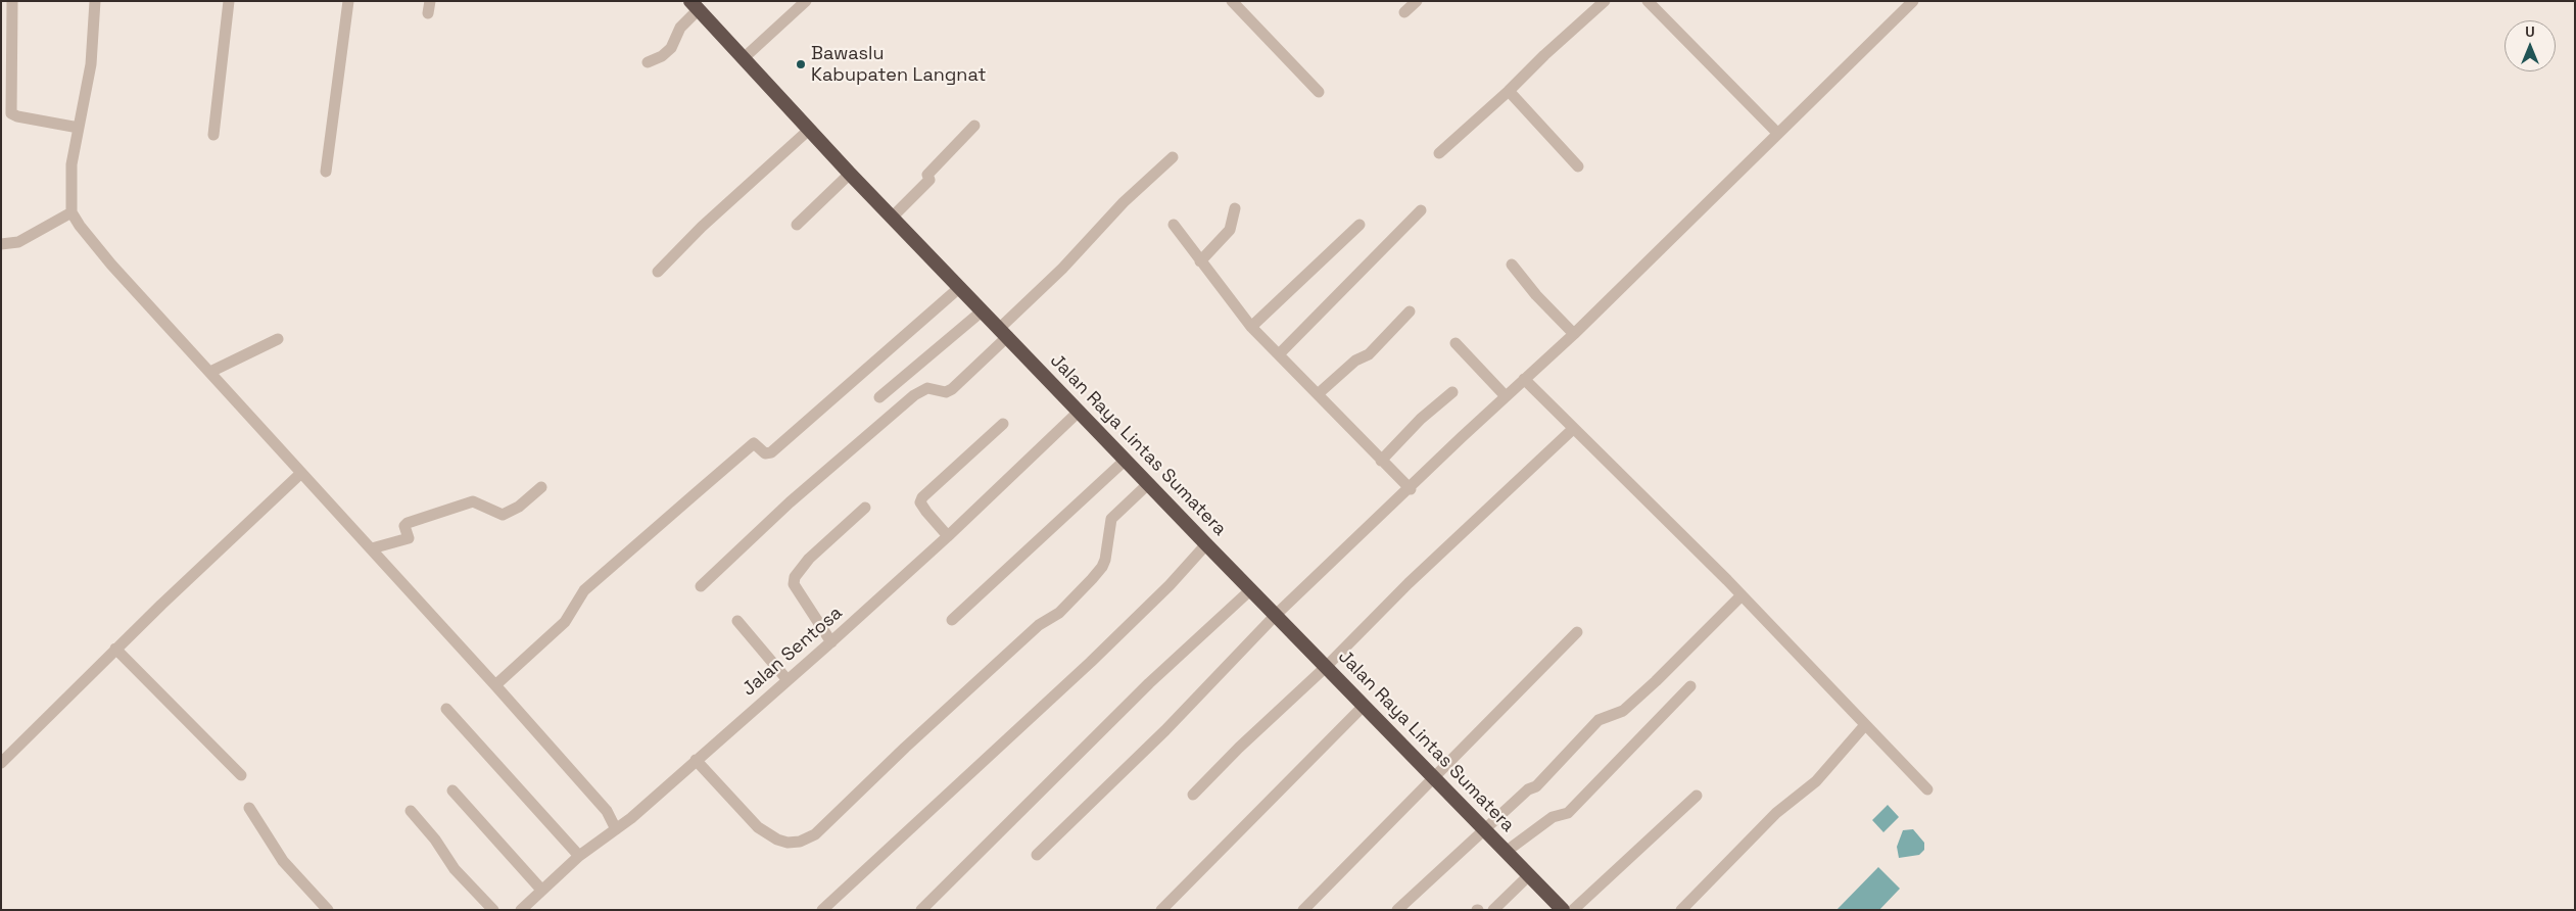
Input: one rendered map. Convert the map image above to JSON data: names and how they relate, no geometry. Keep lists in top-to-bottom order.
{
  "streets": {
    "highway": ["Jalan Raya Lintas Sumatera"],
    "street": ["Jalan Sentosa"]
  },
  "crossings": [
    ["Jalan Raya Lintas Sumatera", "Jalan Sentosa"]
  ],
  "places": ["Bawaslu Kabupaten Langnat"],
  "north": "top"
}
